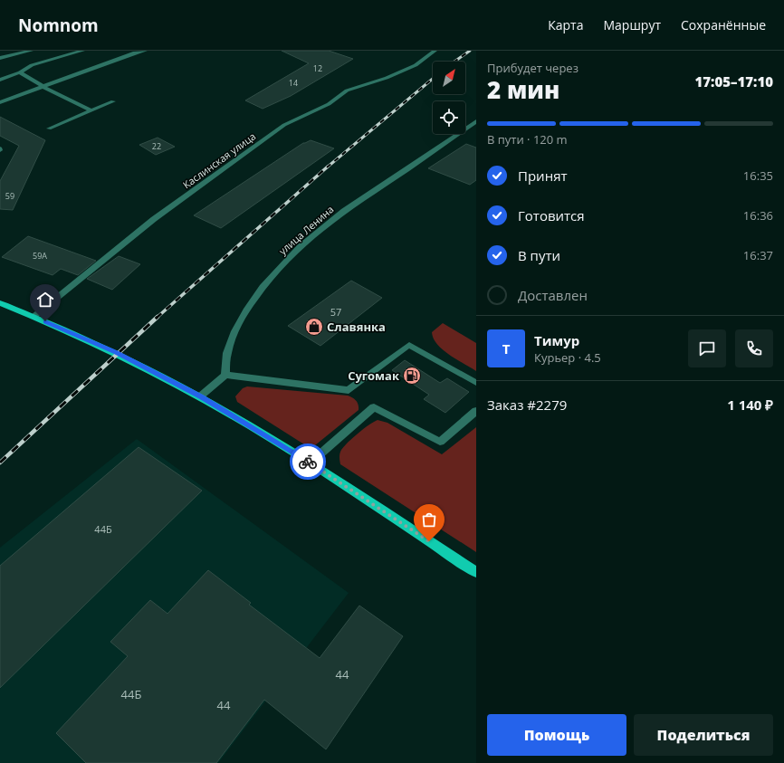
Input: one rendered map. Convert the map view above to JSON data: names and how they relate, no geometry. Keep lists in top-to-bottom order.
{
  "streets": {
    "street": ["Каслинская улица", "улица Ленина"]
  },
  "places": {
    "shop": ["Славянка"],
    "fuel station": ["Сугомак"]
  },
  "house_numbers": [
    "12",
    "14",
    "22",
    "59",
    "59А",
    "57",
    "44Б",
    "44",
    "44Б",
    "44"
  ],
  "north": "top right",
  "page": {
    "header": "Nomnom",
    "nav": ["Карта", "Маршрут", "Сохранённые"],
    "heading": ["2 мин", "Прибудет через", "17:05–17:10"],
    "panel": [
      "Тимур",
      "Курьер · 4.5",
      "Заказ #2279",
      "1 140 ₽"
    ],
    "bar": "В пути · 120 m",
    "list": [
      ["Принят", "16:35"],
      ["Готовится", "16:36"],
      ["В пути", "16:37"],
      "Доставлен"
    ],
    "round": "Т",
    "buttons": ["Помощь", "Поделиться"]
  }
}
